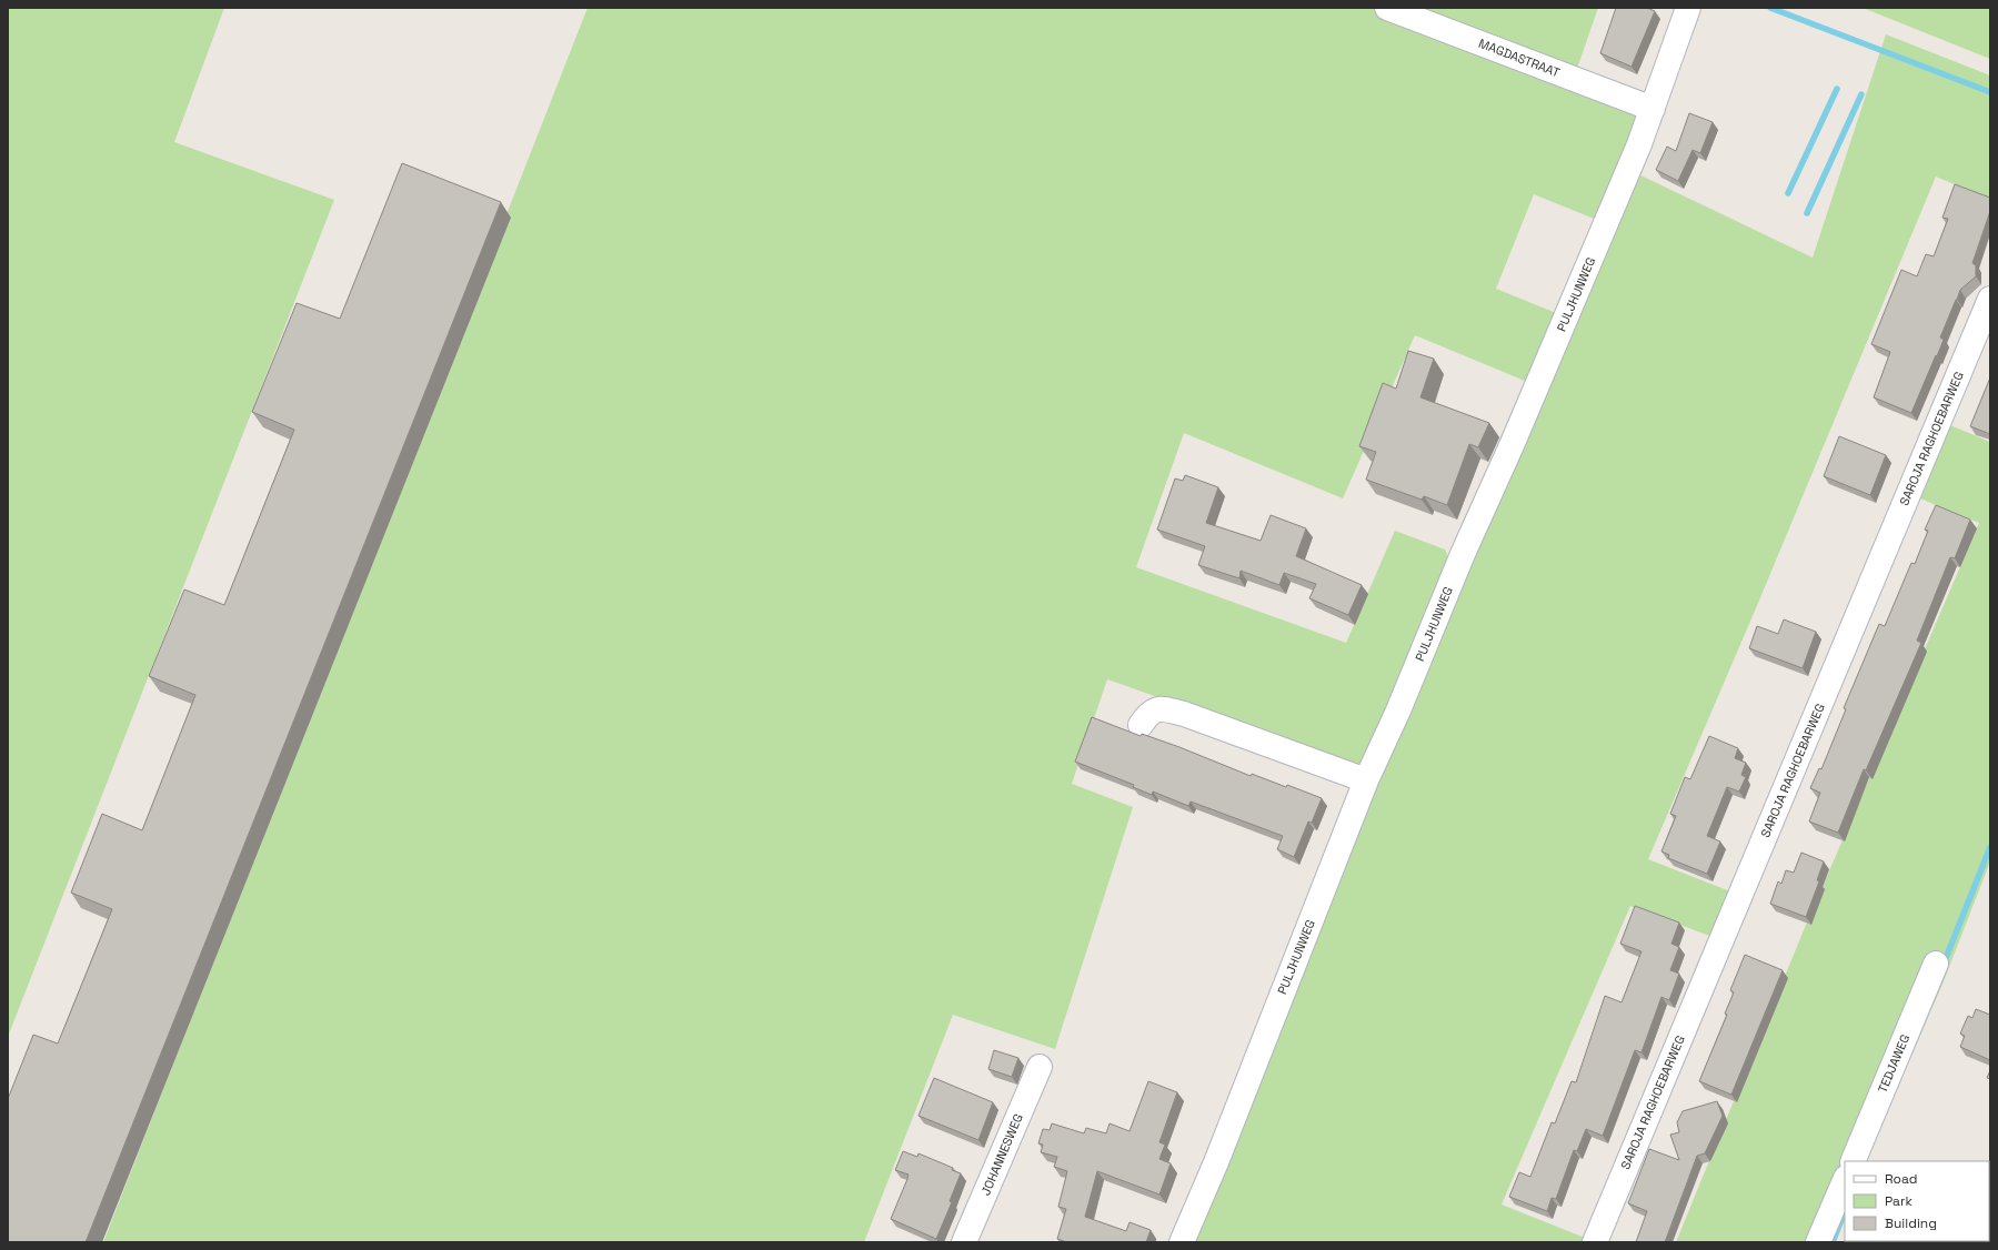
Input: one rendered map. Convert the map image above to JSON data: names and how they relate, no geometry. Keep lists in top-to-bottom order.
{
  "streets": {
    "street": [
      "MAGDASTRAAT",
      "PULJHUNWEG",
      "SAROJA RAGHOEBARWEG",
      "TEDJAWEG",
      "JOHANNESWEG"
    ]
  },
  "crossings": [
    ["MAGDASTRAAT", "PULJHUNWEG"]
  ],
  "legend": ["Road", "Park", "Building"]
}
